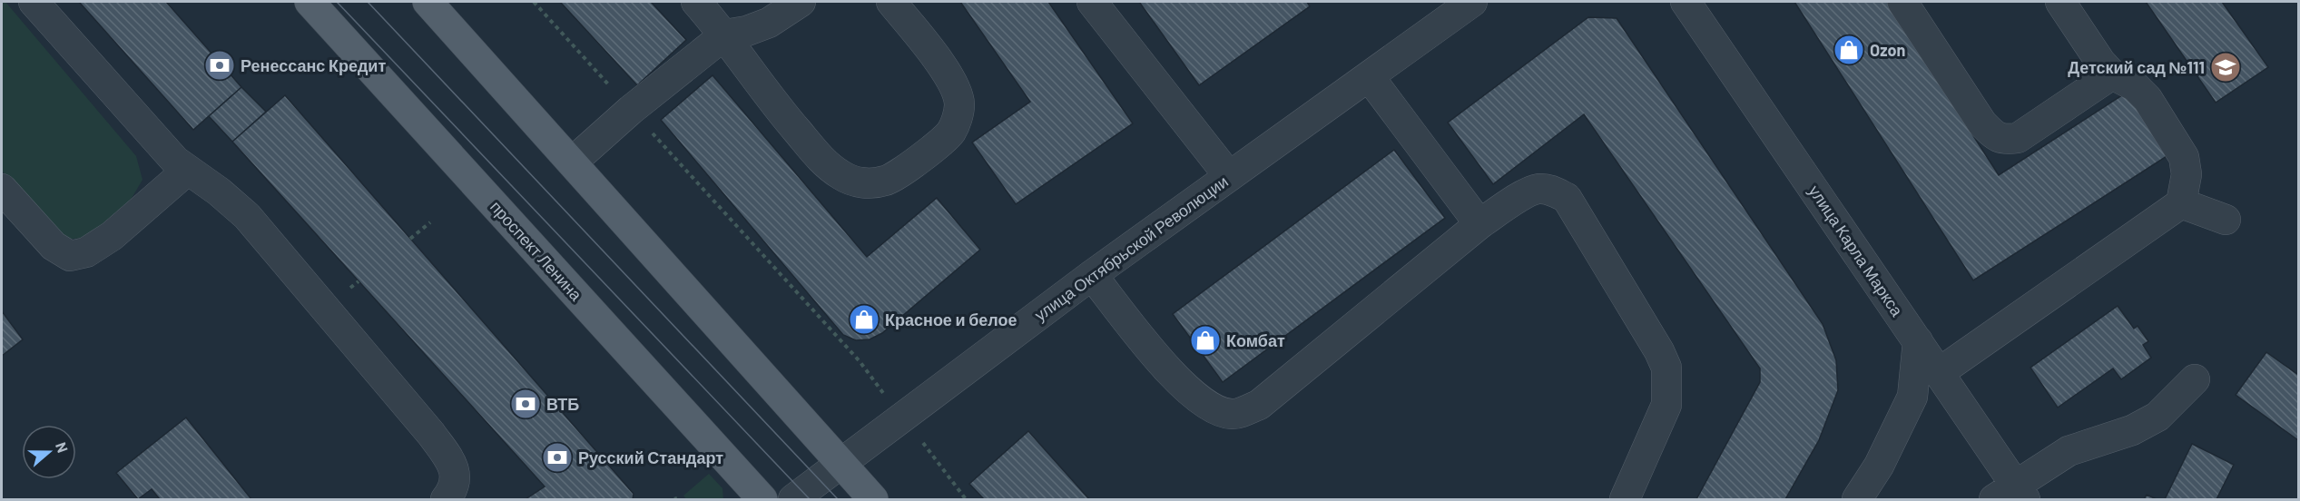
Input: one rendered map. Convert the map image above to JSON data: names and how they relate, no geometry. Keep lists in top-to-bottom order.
{
  "streets": {
    "main road": ["проспект Ленина"],
    "street": ["улица Октябрьской Революции", "улица Карла Маркса"]
  },
  "places": {
    "shop": ["Ozon", "Красное и белое", "Комбат"],
    "bank": ["Ренессанс Кредит", "ВТБ", "Русский Стандарт"],
    "school or university": ["Детский сад №111"]
  },
  "north": "right"
}
